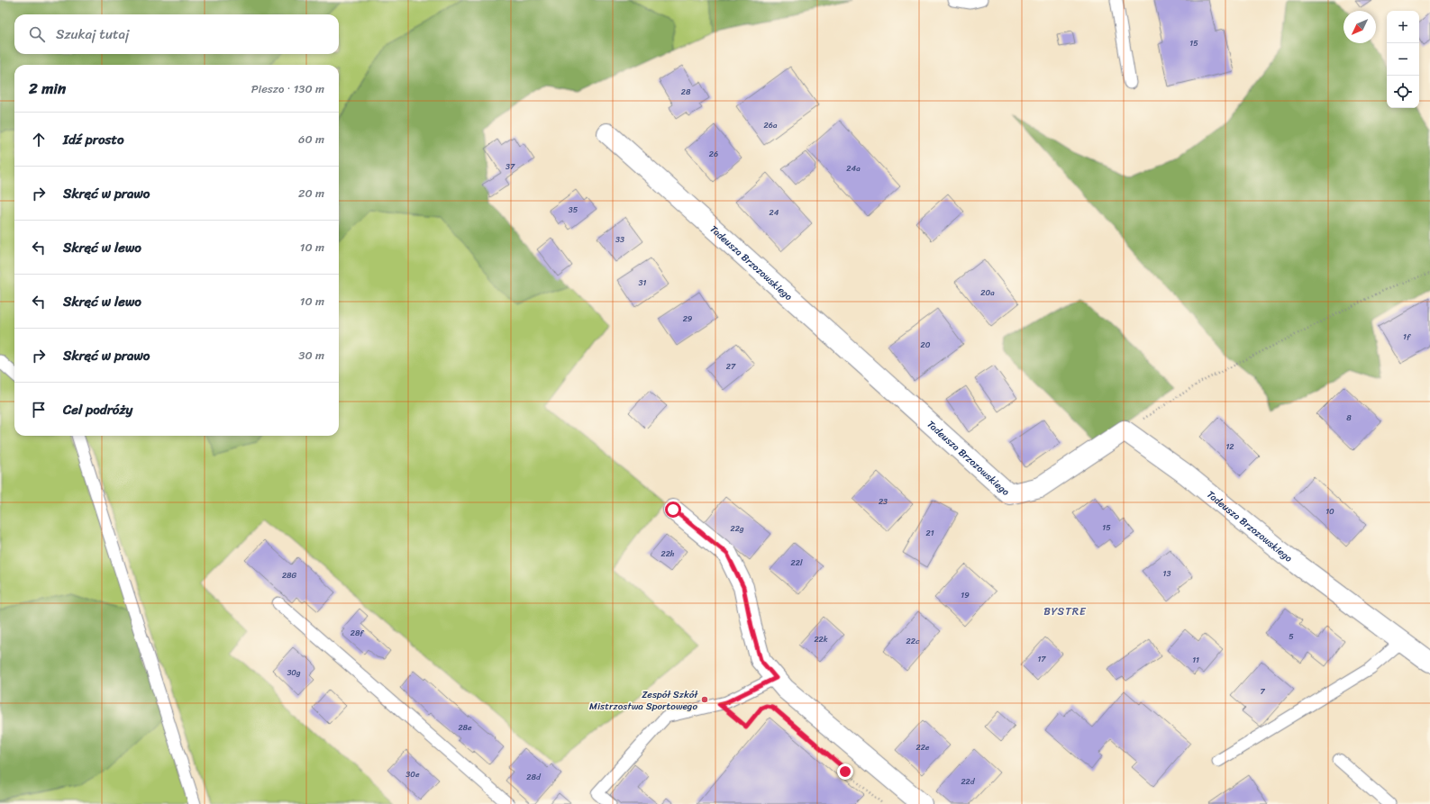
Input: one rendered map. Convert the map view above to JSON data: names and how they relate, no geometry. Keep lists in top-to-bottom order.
{
  "streets": {
    "street": ["Tadeusza Brzozowskiego"]
  },
  "districts": ["BYSTRE"],
  "places": ["Zespół Szkół Mistrzostwa Sportowego"],
  "house_numbers": [
    "15",
    "28",
    "26a",
    "26",
    "37",
    "24a",
    "35",
    "24",
    "33",
    "31",
    "20a",
    "29",
    "1f",
    "20",
    "27",
    "8",
    "12",
    "23",
    "10",
    "15",
    "22g",
    "21",
    "22h",
    "22l",
    "13",
    "28G",
    "19",
    "28f",
    "5",
    "22k",
    "22c",
    "17",
    "11",
    "30g",
    "7",
    "28e",
    "22e",
    "30e",
    "28d",
    "22d"
  ],
  "north": "bottom left",
  "page": {
    "map_buttons": ["+", "−"],
    "search": "Szukaj tutaj",
    "heading": ["2 min", "Pieszo · 130 m"],
    "list": [
      ["Idź prosto", "60 m"],
      ["Skręć w prawo", "20 m"],
      ["Skręć w lewo", "10 m"],
      ["Skręć w lewo", "10 m"],
      ["Skręć w prawo", "30 m"],
      "Cel podróży"
    ]
  }
}
